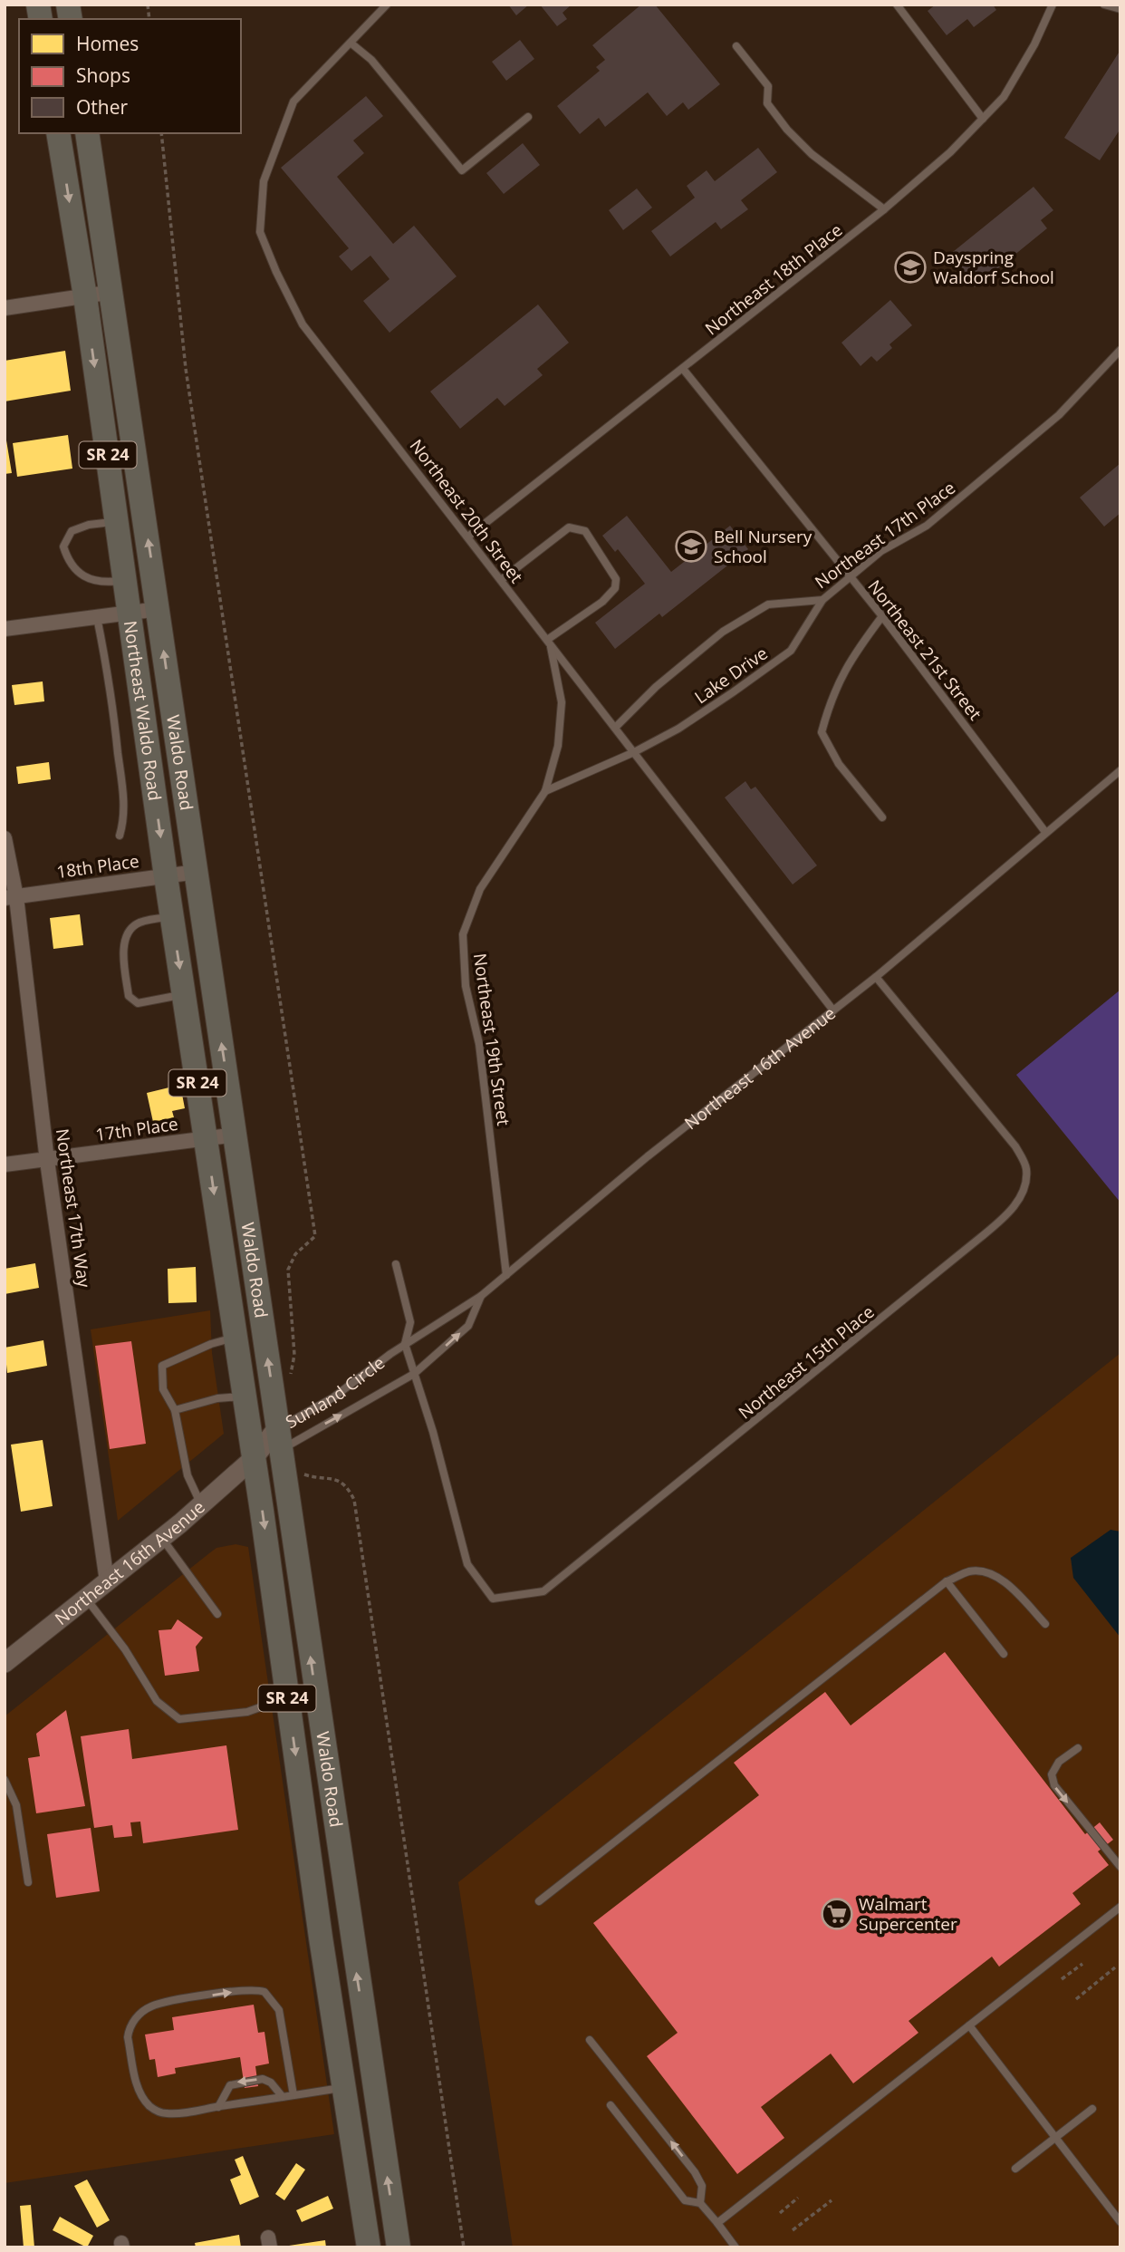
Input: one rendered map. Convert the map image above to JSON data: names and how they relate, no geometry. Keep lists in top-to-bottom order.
{
  "streets": {
    "highway": ["SR 24", "Northeast Waldo Road", "Waldo Road"],
    "street": [
      "18th Place",
      "Northeast 16th Avenue",
      "17th Place",
      "Northeast 17th Way",
      "Sunland Circle"
    ],
    "lane": [
      "Northeast 18th Place",
      "Northeast 20th Street",
      "Northeast 17th Place",
      "Northeast 21st Street",
      "Lake Drive",
      "Northeast 19th Street",
      "Northeast 15th Place"
    ]
  },
  "crossings": [
    ["Northeast 18th Place", "Northeast 20th Street"],
    ["Northeast 18th Place", "Northeast 21st Street"],
    ["SR 24", "Waldo Road"],
    ["Northeast 20th Street", "Northeast 17th Place"],
    ["Northeast 20th Street", "Lake Drive"],
    ["Northeast 20th Street", "Northeast 19th Street"],
    ["Northeast 20th Street", "Northeast 16th Avenue"],
    ["Northeast 17th Place", "Northeast 21st Street"],
    ["Northeast 17th Place", "Lake Drive"],
    ["Northeast 21st Street", "Northeast 16th Avenue"],
    ["Lake Drive", "Northeast 19th Street"],
    ["Northeast Waldo Road", "Waldo Road"],
    ["Northeast Waldo Road", "18th Place"],
    ["Northeast Waldo Road", "17th Place"],
    ["Waldo Road", "18th Place"],
    ["Waldo Road", "Northeast 16th Avenue"],
    ["Waldo Road", "17th Place"],
    ["Waldo Road", "Sunland Circle"],
    ["18th Place", "Northeast 17th Way"],
    ["Northeast 19th Street", "Northeast 16th Avenue"],
    ["Northeast 16th Avenue", "Northeast 17th Way"],
    ["Northeast 16th Avenue", "Northeast 15th Place"],
    ["Northeast 16th Avenue", "Sunland Circle"],
    ["17th Place", "Northeast 17th Way"],
    ["Northeast 15th Place", "Sunland Circle"]
  ],
  "one_way": ["Northeast Waldo Road"],
  "places": {
    "school or university": ["Dayspring Waldorf School", "Bell Nursery School"],
    "supermarket": ["Walmart Supercenter"]
  },
  "legend": ["Homes", "Shops", "Other"]
}
